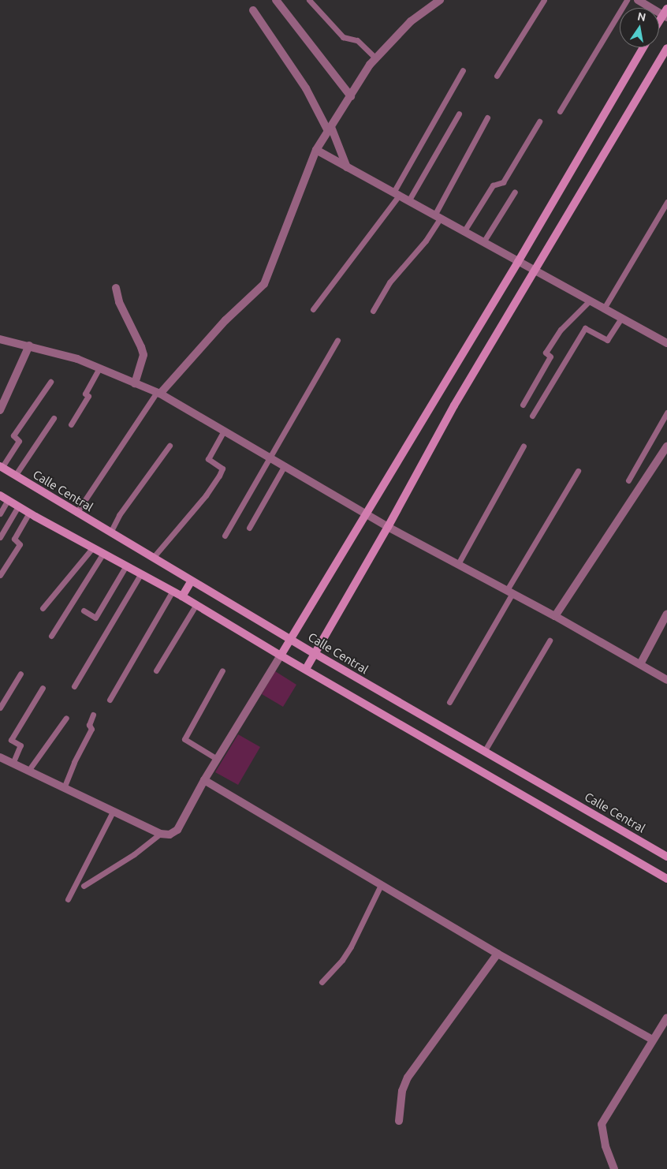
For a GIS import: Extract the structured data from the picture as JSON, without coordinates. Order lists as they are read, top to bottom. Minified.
{"streets":{"street":["Calle Central"]},"north":"top"}
